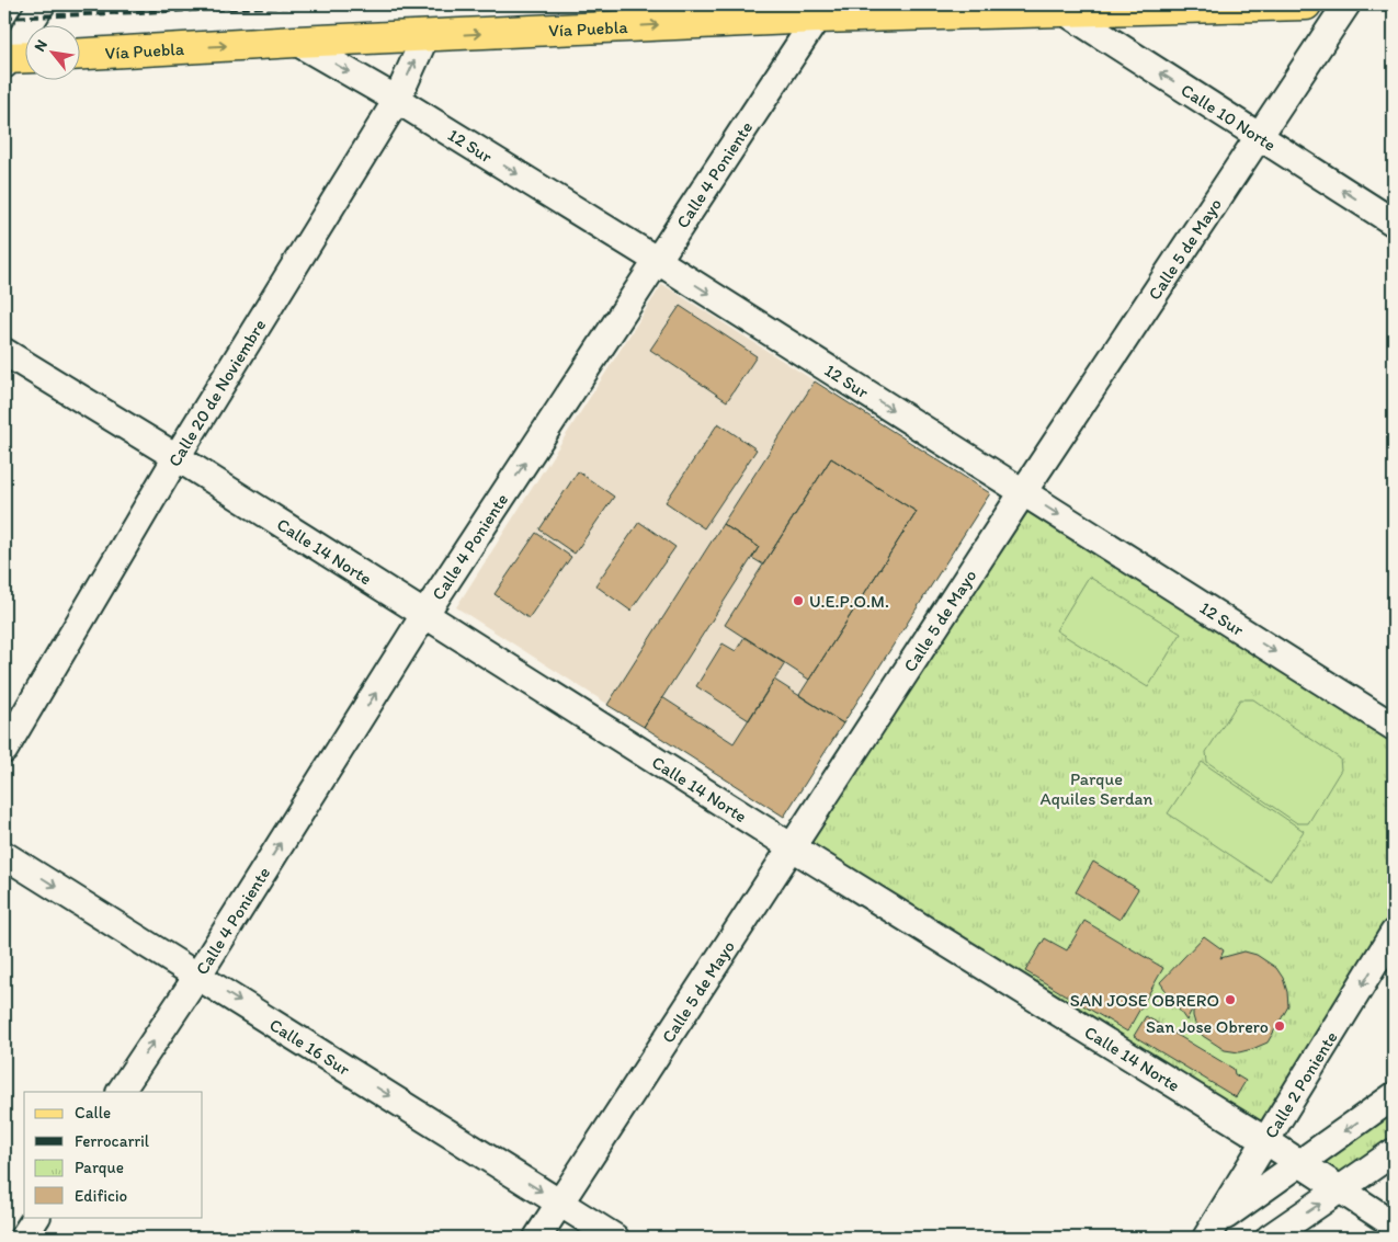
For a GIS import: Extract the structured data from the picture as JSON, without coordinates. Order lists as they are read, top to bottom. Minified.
{"streets":{"main road":["Vía Puebla"],"street":["Calle 10 Norte","12 Sur","Calle 4 Poniente","Calle 5 de Mayo","Calle 20 de Noviembre","Calle 14 Norte","Calle 16 Sur","Calle 2 Poniente"]},"crossings":[["Vía Puebla","Calle 10 Norte"],["Vía Puebla","12 Sur"],["Vía Puebla","Calle 4 Poniente"],["Vía Puebla","Calle 20 de Noviembre"],["Calle 10 Norte","Calle 5 de Mayo"],["12 Sur","Calle 4 Poniente"],["12 Sur","Calle 5 de Mayo"],["12 Sur","Calle 20 de Noviembre"],["Calle 4 Poniente","Calle 14 Norte"],["Calle 4 Poniente","Calle 16 Sur"],["Calle 5 de Mayo","Calle 14 Norte"],["Calle 5 de Mayo","Calle 16 Sur"],["Calle 20 de Noviembre","Calle 14 Norte"],["Calle 14 Norte","Calle 2 Poniente"]],"one_way":["Vía Puebla","Calle 10 Norte","12 Sur","Calle 4 Poniente","Calle 16 Sur"],"parks":["Parque Aquiles Serdan"],"places":["U.E.P.O.M.","SAN JOSE OBRERO","San Jose Obrero"],"legend":["Calle","Ferrocarril","Parque","Edificio"],"north":"top left"}
